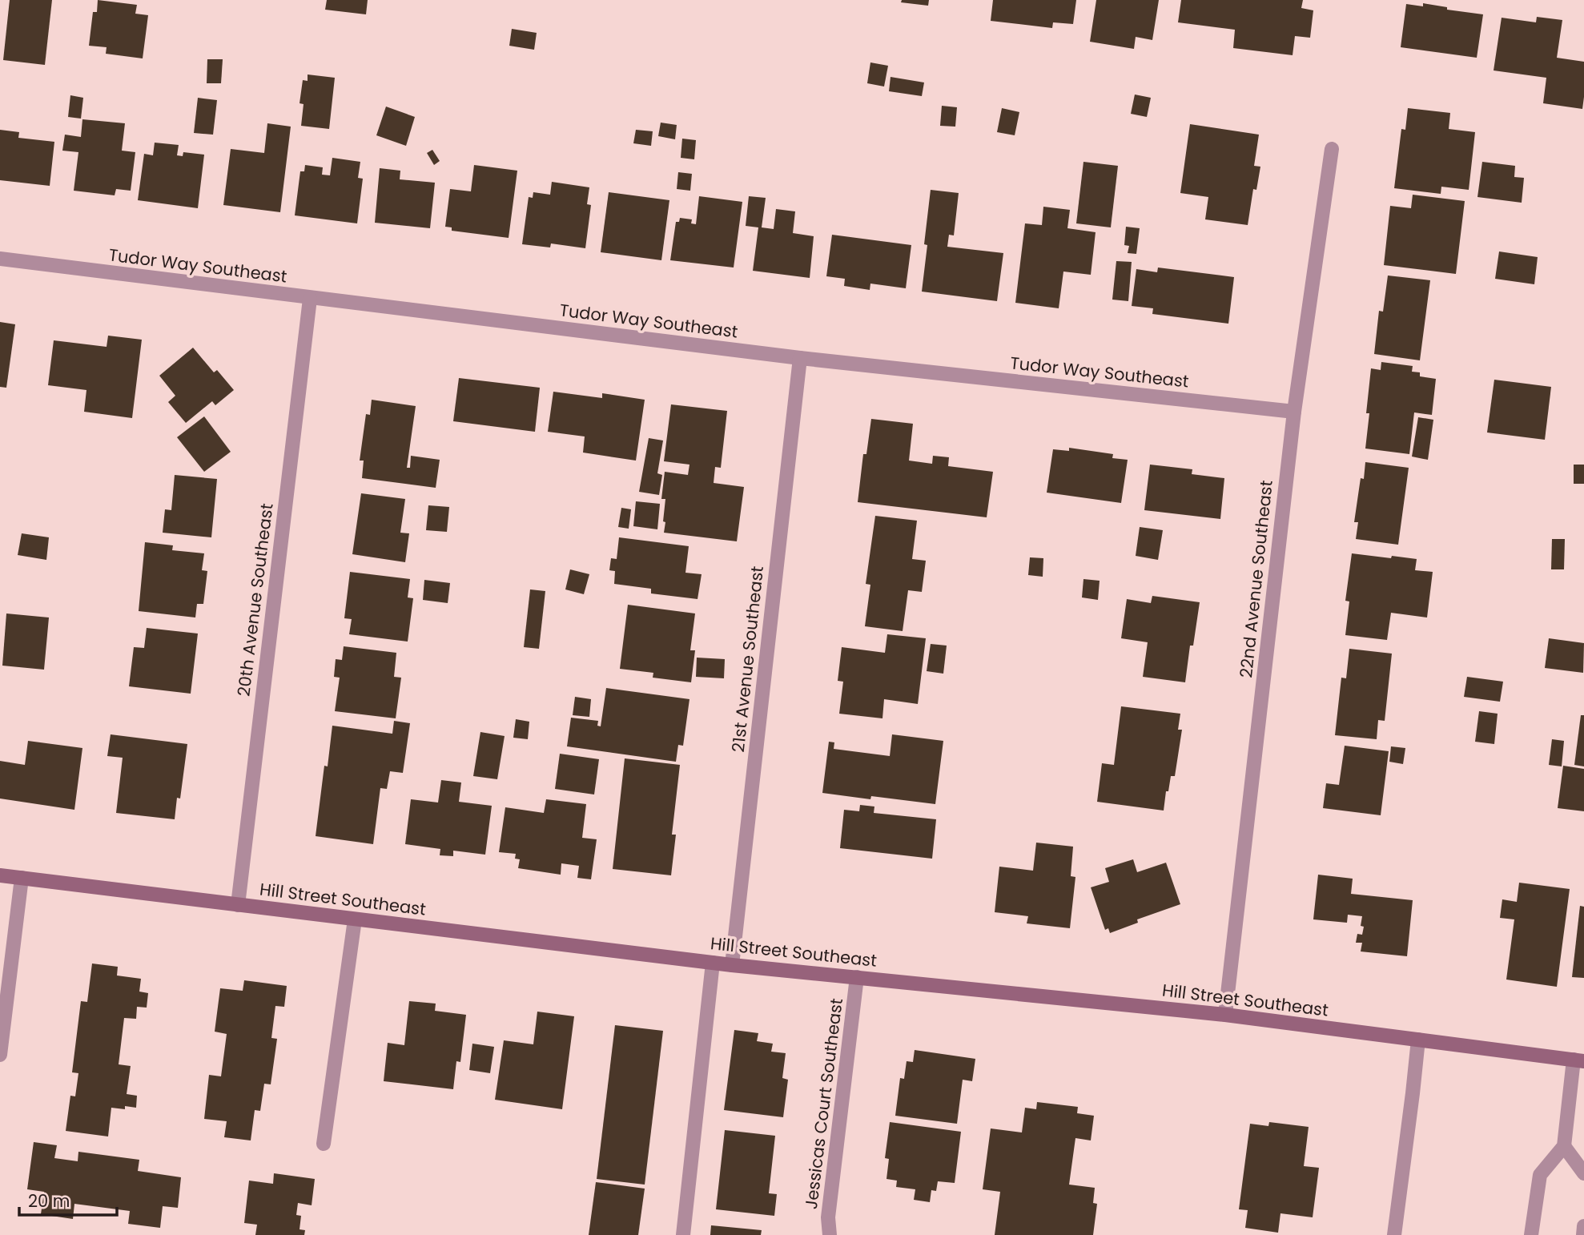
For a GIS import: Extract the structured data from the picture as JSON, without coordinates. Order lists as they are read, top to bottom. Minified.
{"streets":{"street":["Tudor Way Southeast","22nd Avenue Southeast","20th Avenue Southeast","21st Avenue Southeast","Hill Street Southeast","Jessicas Court Southeast"]},"crossings":[["Tudor Way Southeast","22nd Avenue Southeast"],["Tudor Way Southeast","20th Avenue Southeast"],["Tudor Way Southeast","21st Avenue Southeast"],["22nd Avenue Southeast","Hill Street Southeast"],["20th Avenue Southeast","Hill Street Southeast"],["21st Avenue Southeast","Hill Street Southeast"],["Hill Street Southeast","Jessicas Court Southeast"]],"scale_bar":"20 m"}
